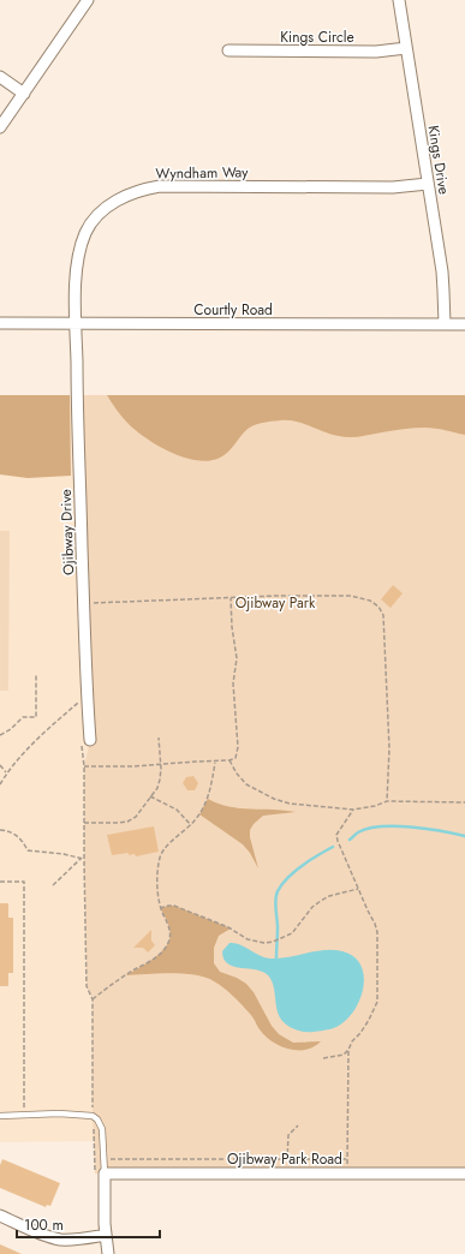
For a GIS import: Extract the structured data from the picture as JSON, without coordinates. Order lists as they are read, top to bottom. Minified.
{"streets":{"street":["Kings Circle","Kings Drive","Wyndham Way","Courtly Road","Ojibway Drive","Ojibway Park Road"]},"crossings":[["Kings Circle","Kings Drive"],["Kings Drive","Wyndham Way"],["Kings Drive","Courtly Road"],["Wyndham Way","Courtly Road"],["Wyndham Way","Ojibway Drive"],["Courtly Road","Ojibway Drive"]],"parks":["Ojibway Park"],"scale_bar":"100 m"}
